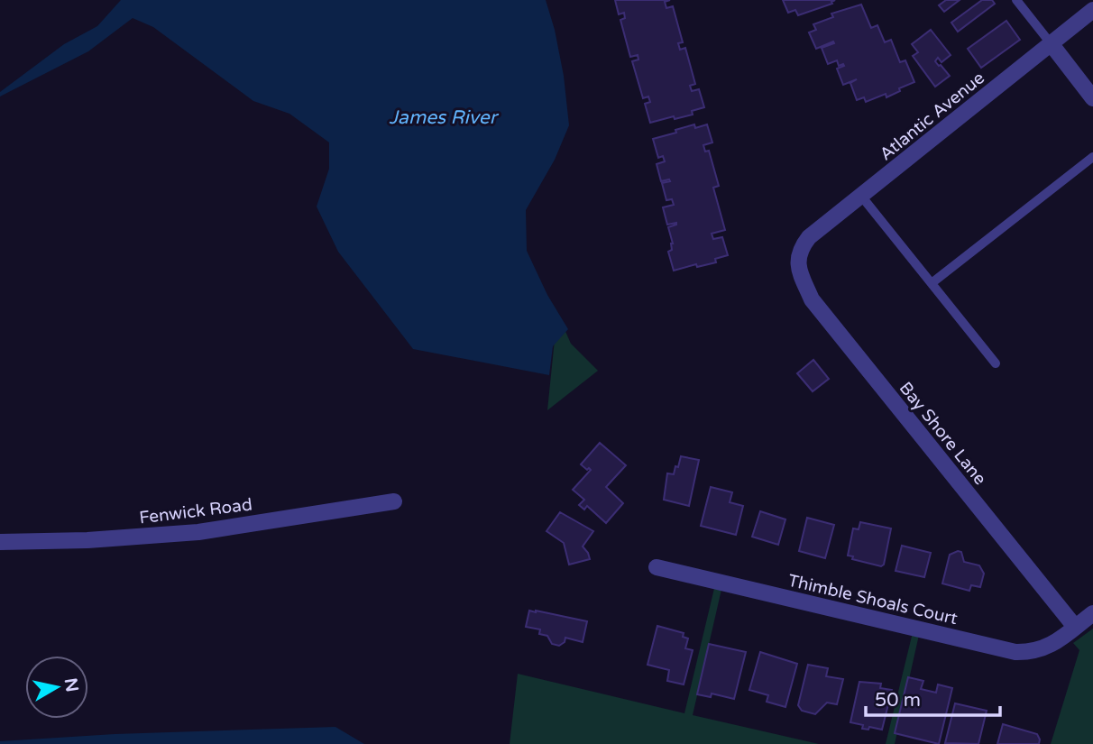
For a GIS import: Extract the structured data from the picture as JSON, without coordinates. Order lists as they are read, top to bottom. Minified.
{"streets":{"street":["Atlantic Avenue","Bay Shore Lane","Fenwick Road","Thimble Shoals Court"]},"crossings":[["Atlantic Avenue","Bay Shore Lane"],["Bay Shore Lane","Thimble Shoals Court"]],"water":["James River"],"scale_bar":"50 m","north":"right"}
